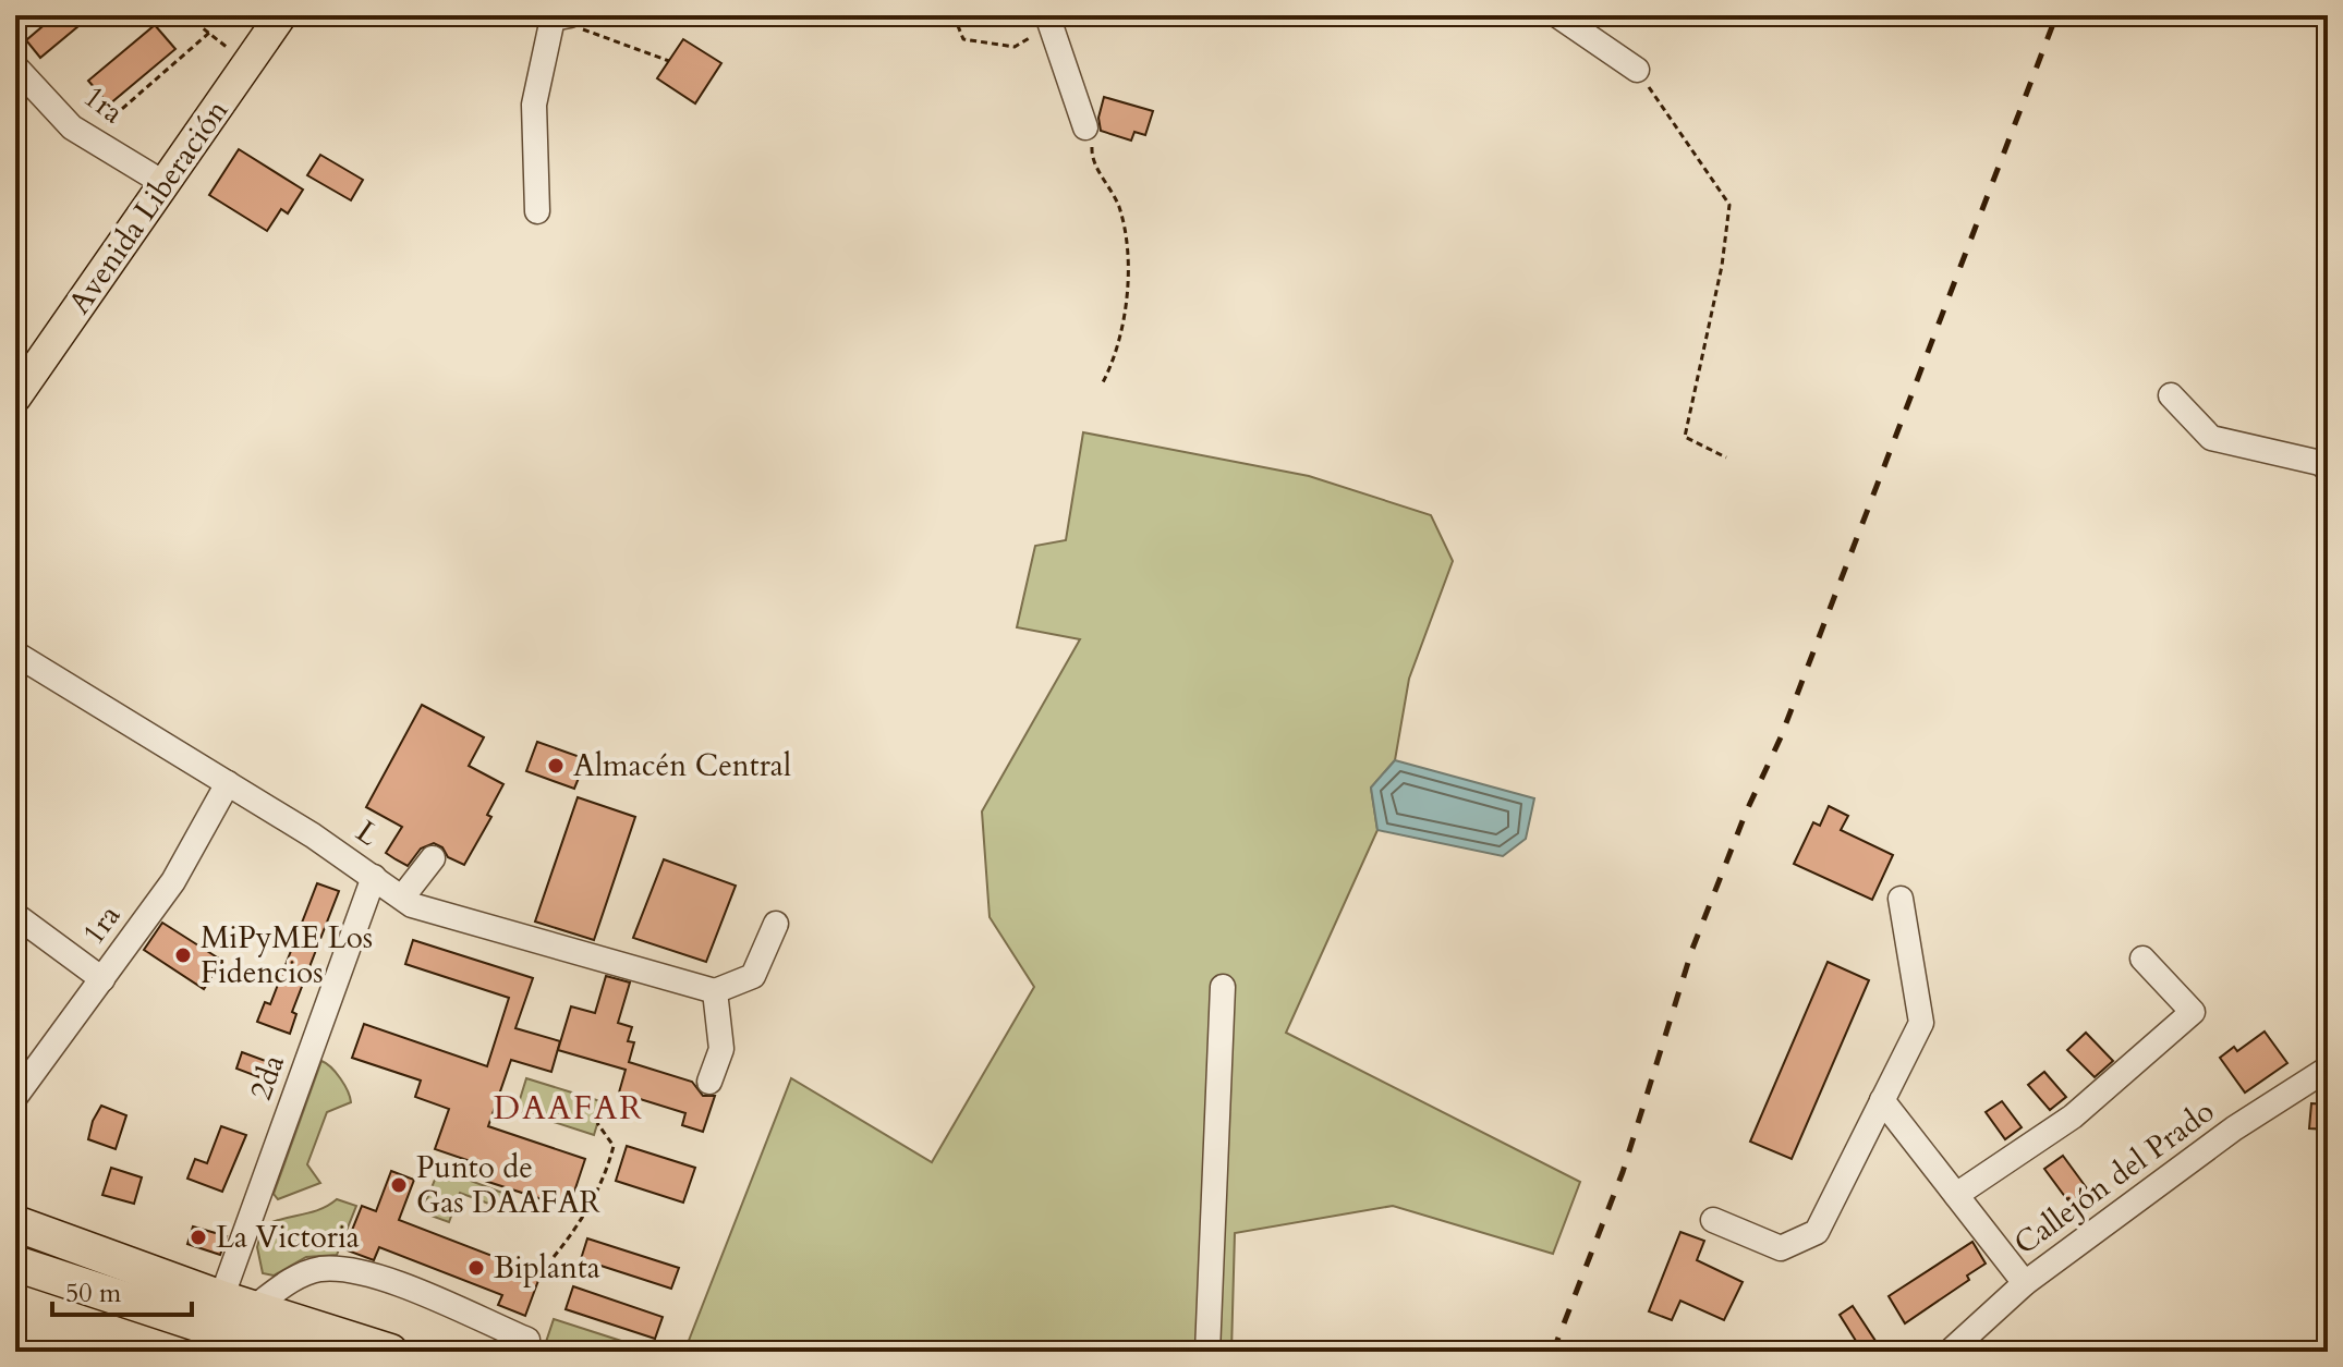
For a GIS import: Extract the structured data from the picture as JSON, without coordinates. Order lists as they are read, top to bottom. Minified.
{"streets":{"main road":["Avenida Liberación"],"street":["1ra","L","2da","Callejón del Prado"]},"crossings":[["1ra","Avenida Liberación"],["1ra","L"],["L","2da"]],"districts":["DAAFAR"],"places":["Almacén Central","MiPyME Los Fidencios","Punto de Gas DAAFAR","La Victoria","Biplanta"],"scale_bar":"50 m"}
